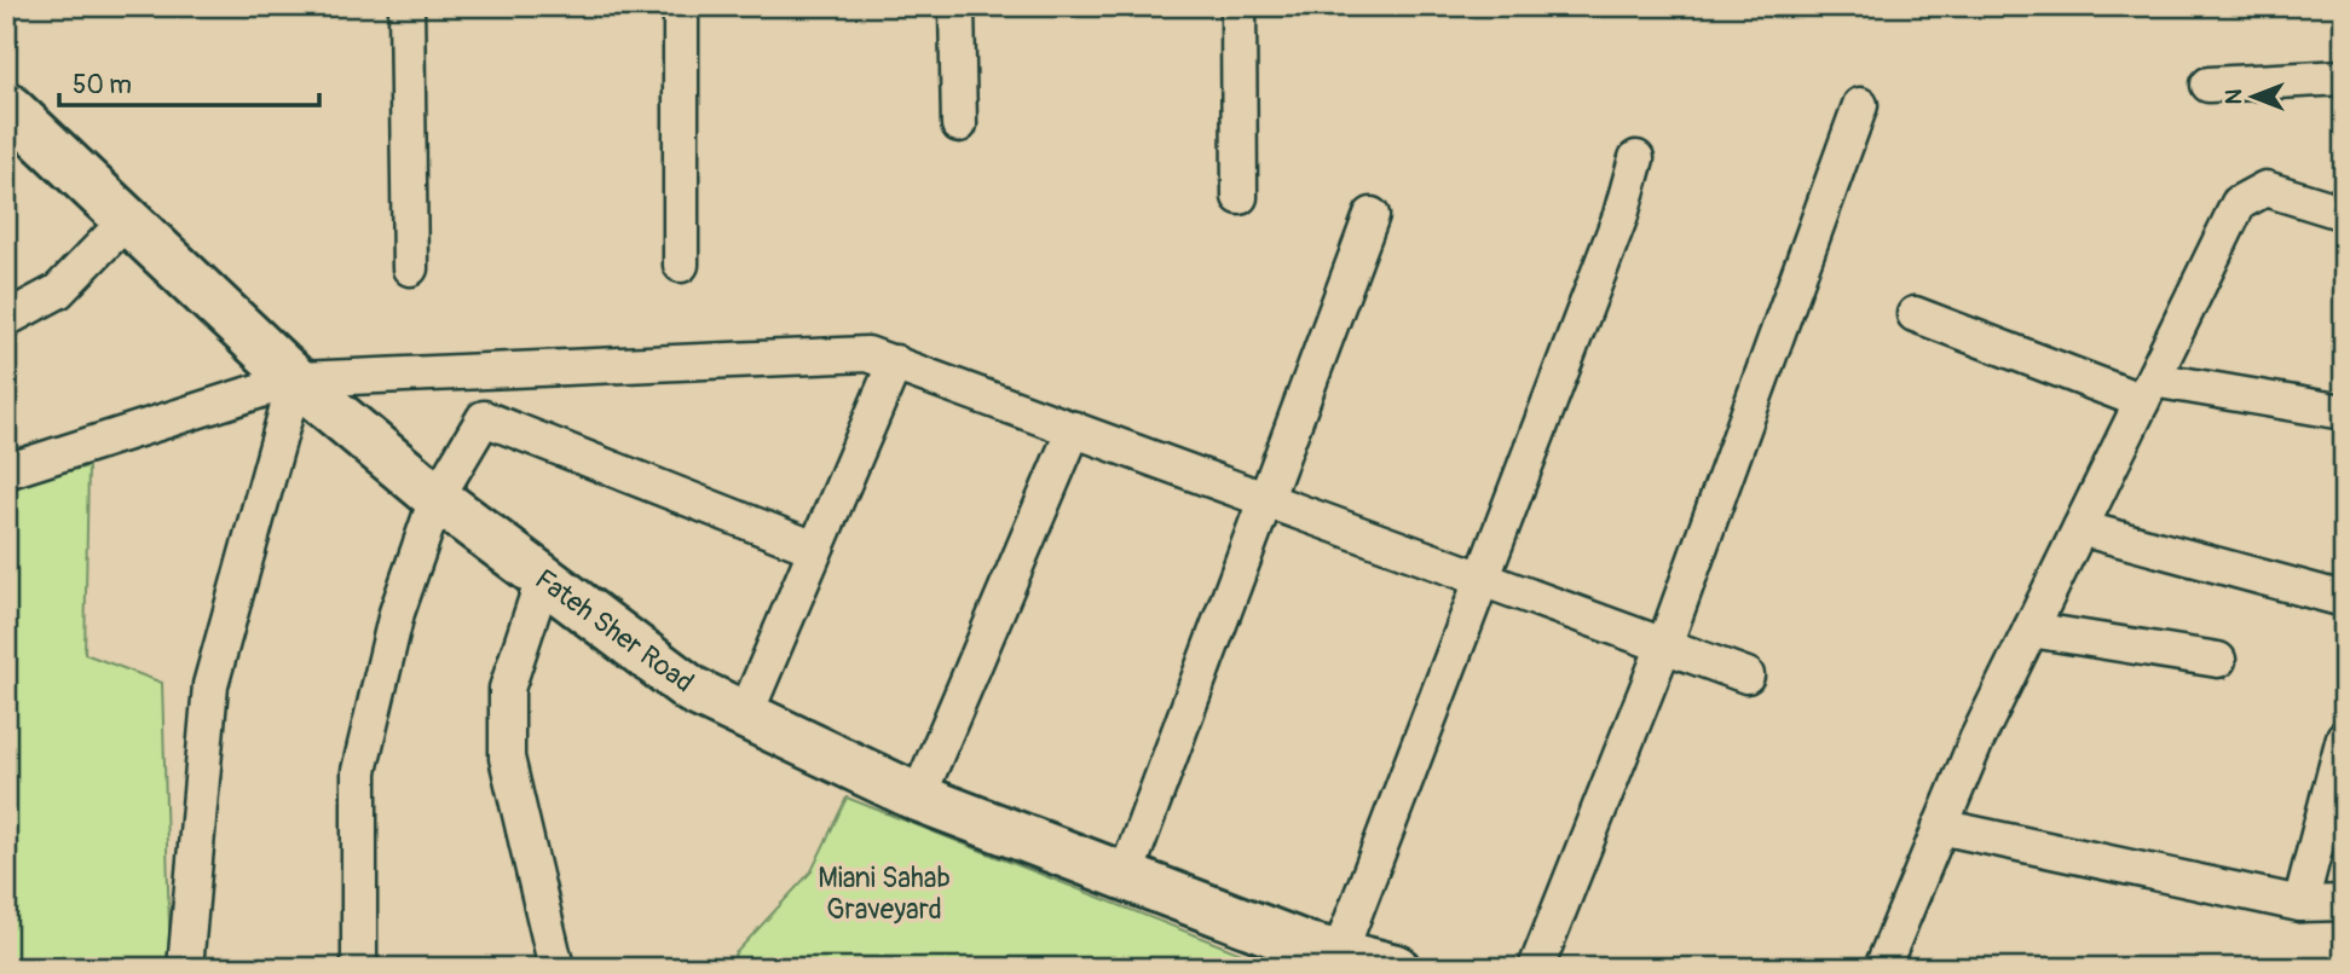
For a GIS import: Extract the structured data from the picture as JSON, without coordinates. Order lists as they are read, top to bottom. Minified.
{"streets":{"street":["Fateh Sher Road"]},"parks":["Miani Sahab Graveyard"],"scale_bar":"50 m","north":"left"}
